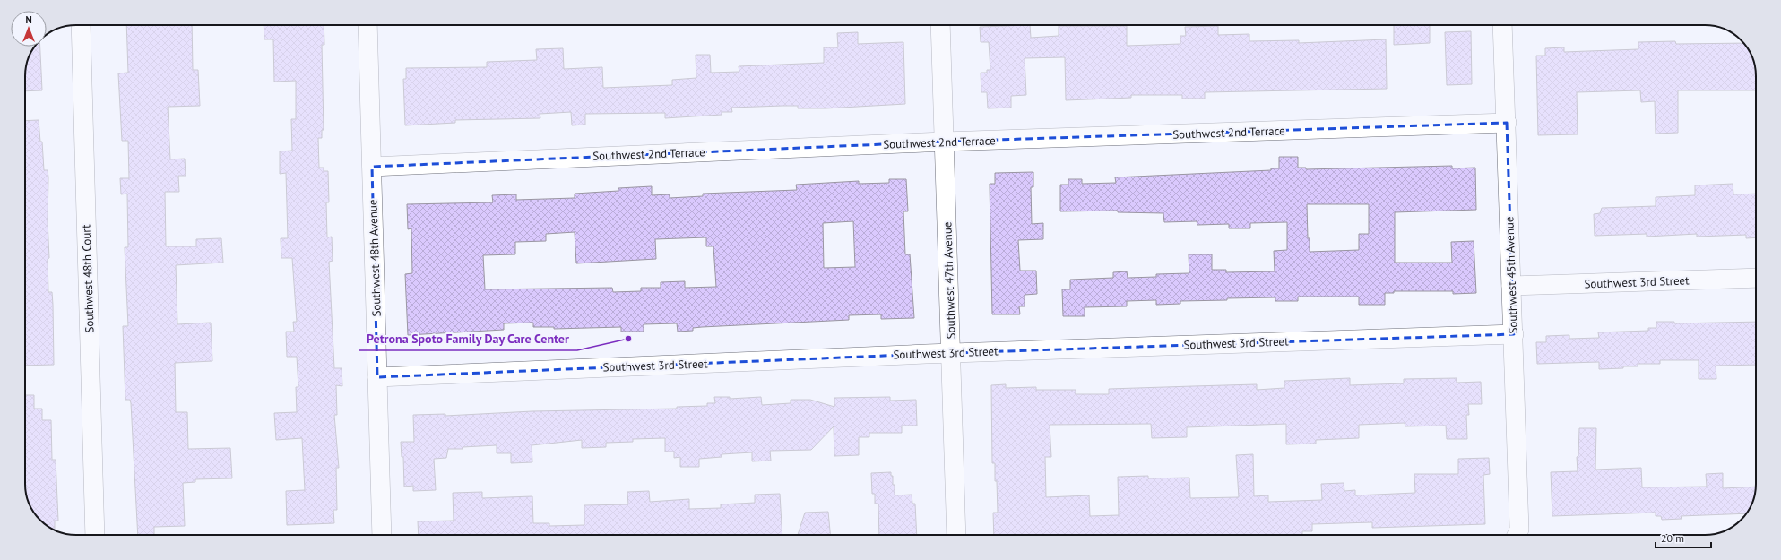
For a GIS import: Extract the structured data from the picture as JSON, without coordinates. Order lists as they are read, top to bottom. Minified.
{"streets":{"street":["Southwest 2nd Terrace","Southwest 48th Avenue","Southwest 45th Avenue","Southwest 48th Court","Southwest 47th Avenue","Southwest 3rd Street"]},"crossings":[["Southwest 2nd Terrace","Southwest 48th Avenue"],["Southwest 2nd Terrace","Southwest 45th Avenue"],["Southwest 2nd Terrace","Southwest 47th Avenue"],["Southwest 48th Avenue","Southwest 3rd Street"],["Southwest 45th Avenue","Southwest 3rd Street"],["Southwest 47th Avenue","Southwest 3rd Street"]],"places":["Petrona Spoto Family Day Care Center"],"scale_bar":"20 m","north":"top"}
